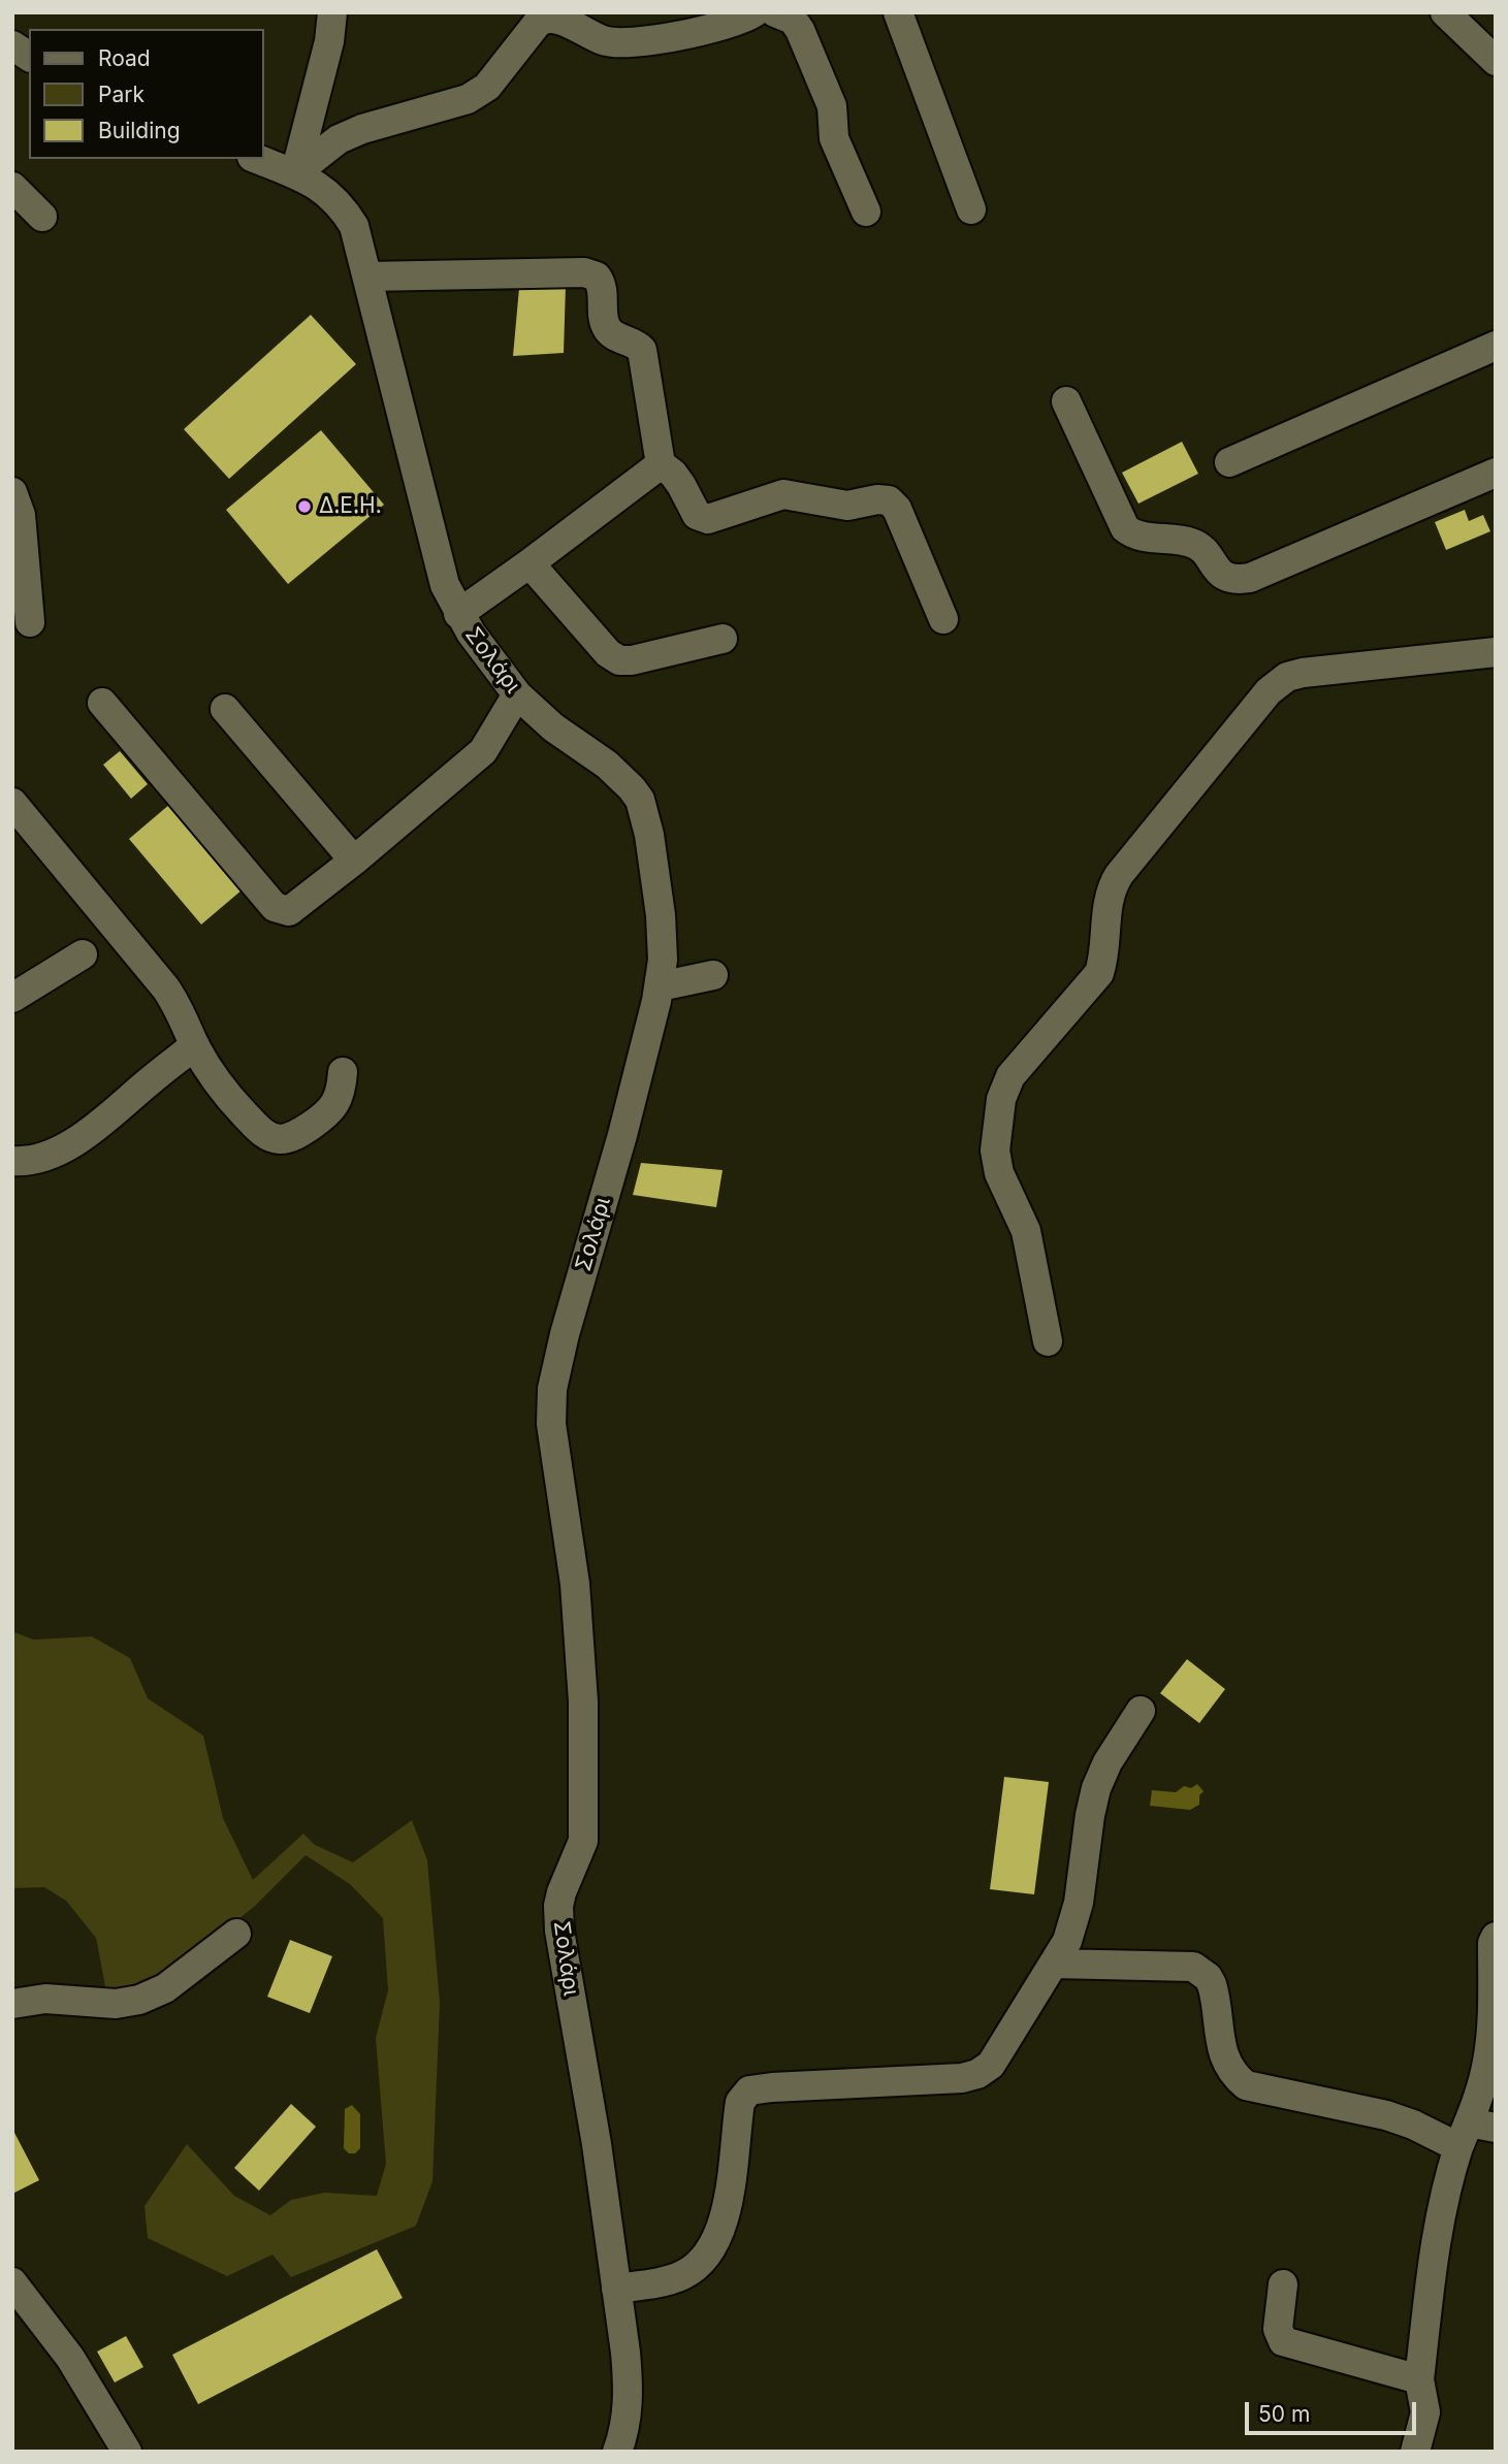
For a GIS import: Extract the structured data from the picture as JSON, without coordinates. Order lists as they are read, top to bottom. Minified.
{"streets":{"street":["Σολάρι"]},"places":["Δ.Ε.Η."],"legend":["Road","Park","Building"],"scale_bar":"50 m"}
